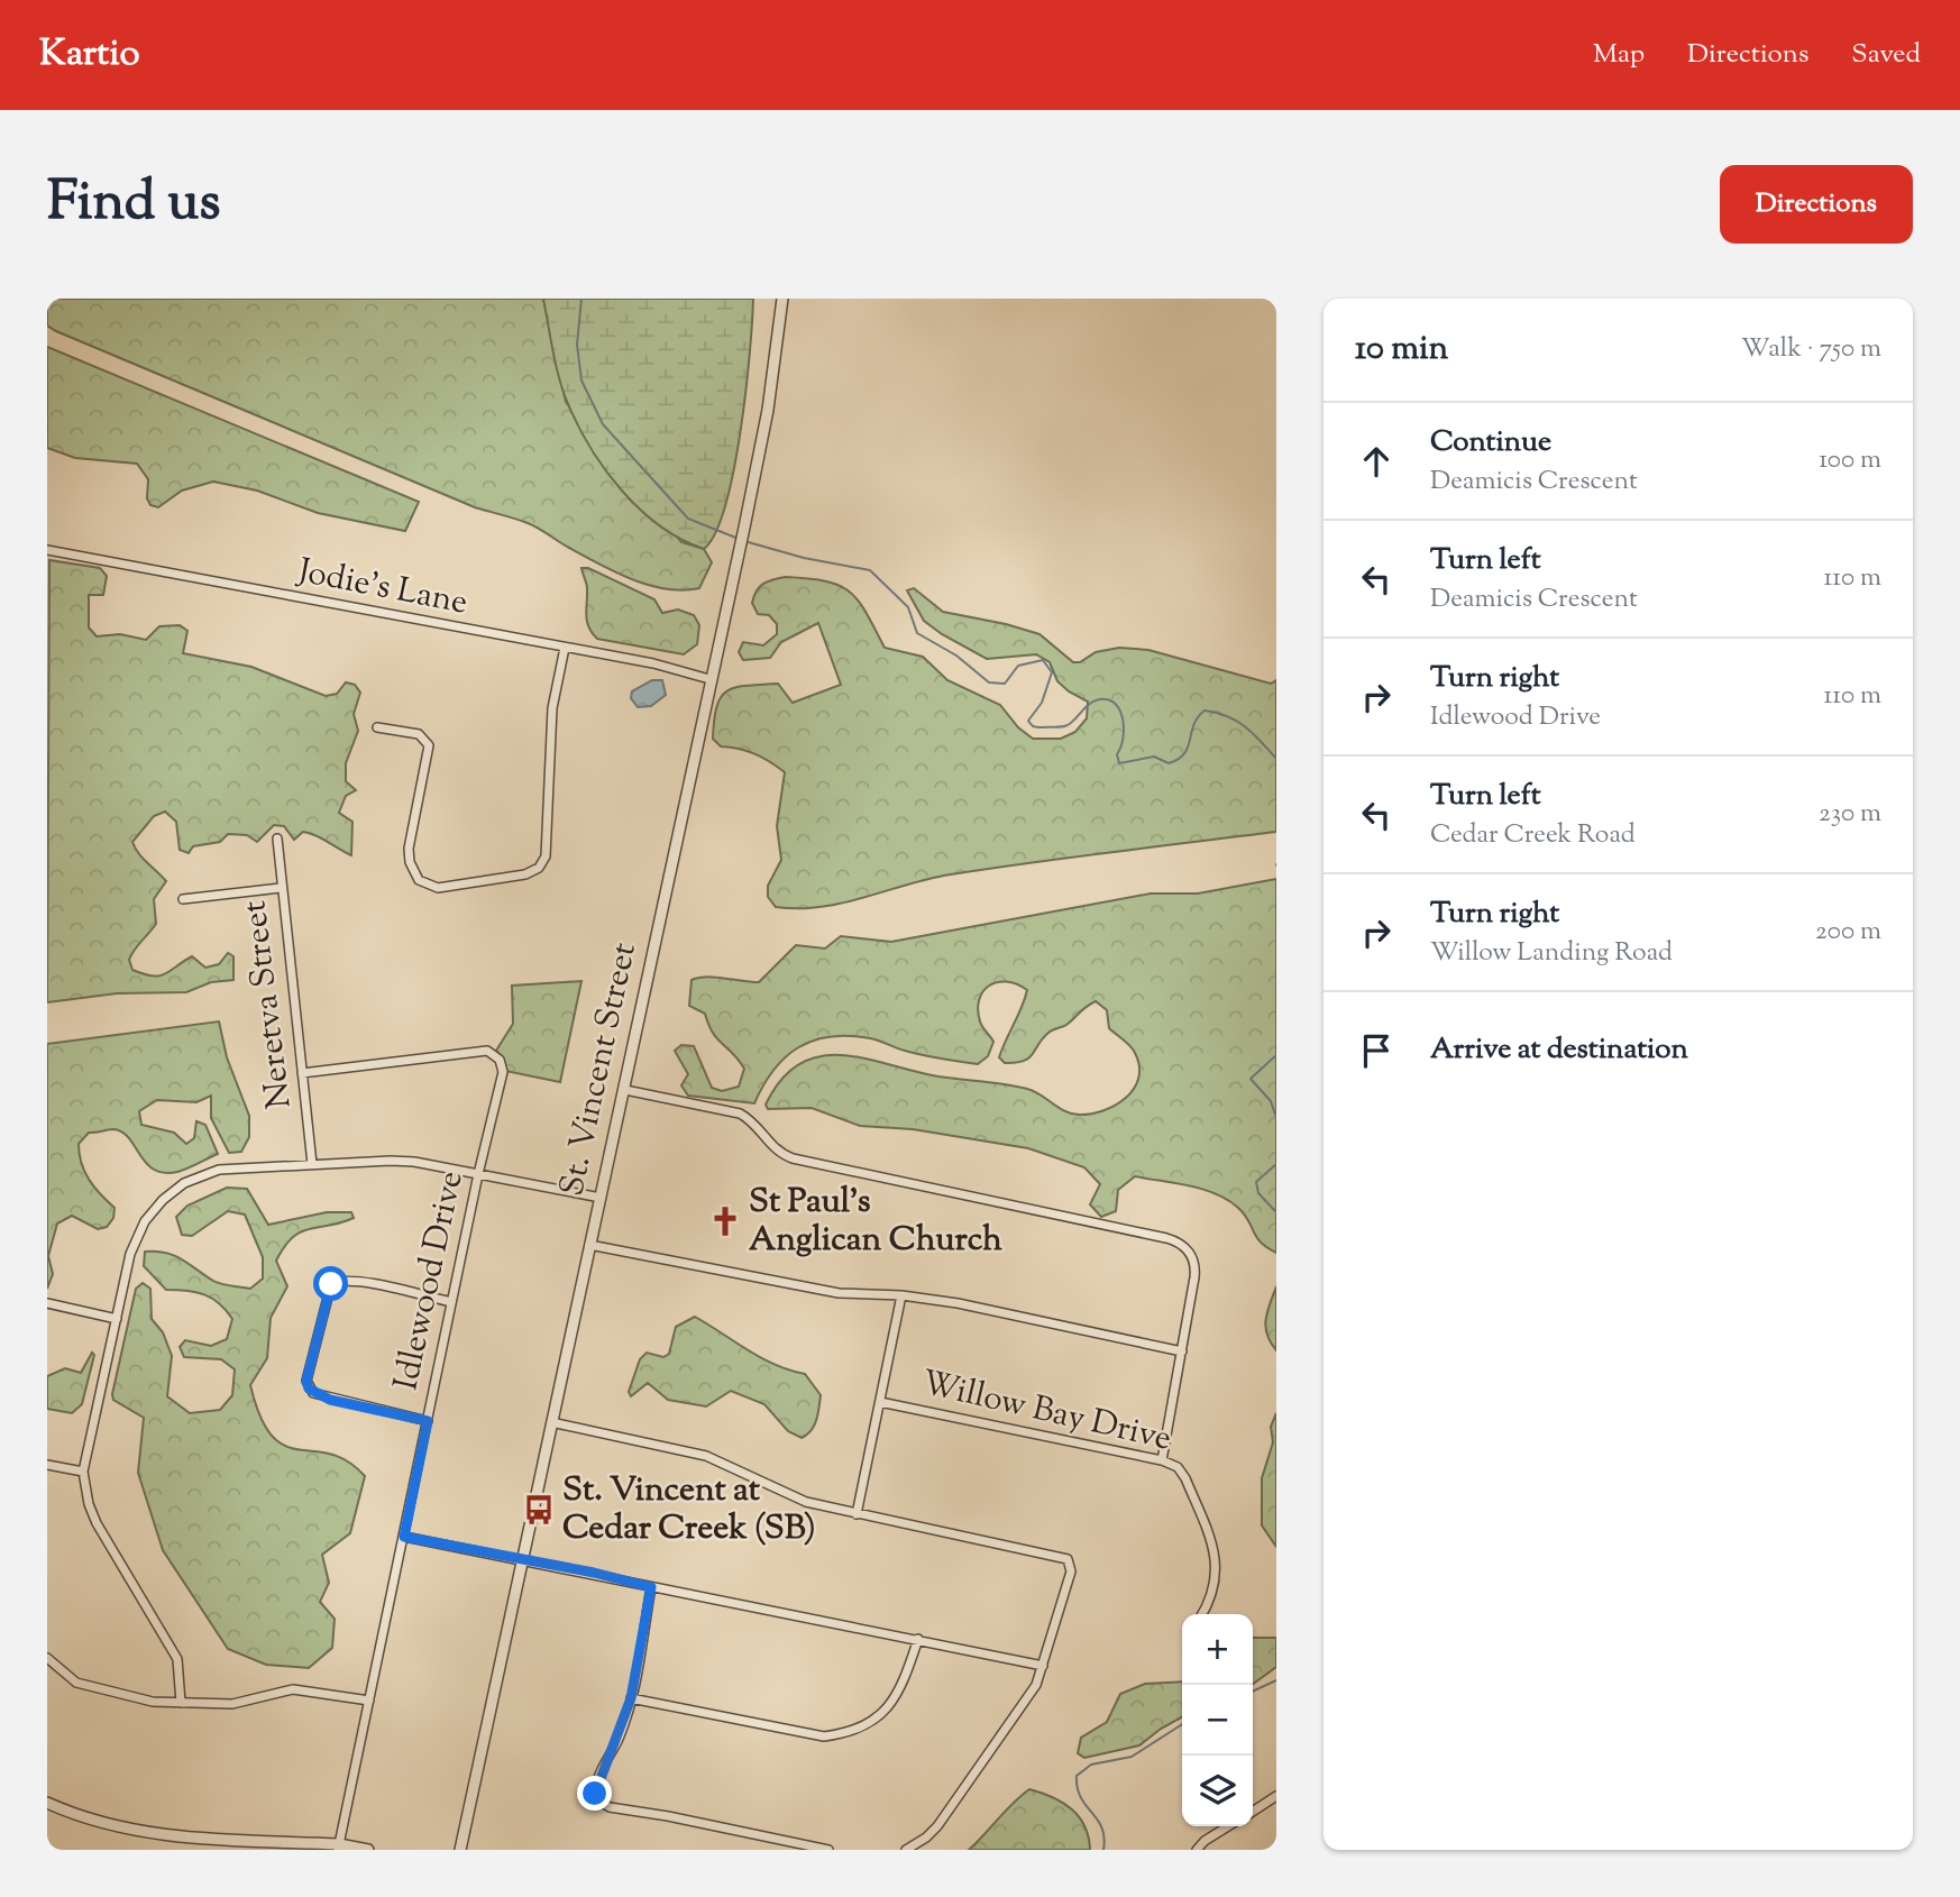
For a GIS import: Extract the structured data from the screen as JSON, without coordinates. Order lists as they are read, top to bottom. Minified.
{"streets":{"street":["Jodie's Lane","Neretva Street","St. Vincent Street","Idlewood Drive","Willow Bay Drive"]},"crossings":[["Jodie's Lane","St. Vincent Street"],["Neretva Street","Idlewood Drive"]],"places":{"church":["St Paul’s Anglican Church"],"bus stop":["St. Vincent at Cedar Creek (SB)"]},"page":{"header":"Kartio","nav":["Map","Directions","Saved"],"title":"Find us","buttons":"Directions","heading":["10 min","Walk · 750 m"],"list":[["Continue","Deamicis Crescent","100 m"],["Turn left","Deamicis Crescent","110 m"],["Turn right","Idlewood Drive","110 m"],["Turn left","Cedar Creek Road","230 m"],["Turn right","Willow Landing Road","200 m"],"Arrive at destination"],"map_buttons":["+","−"]}}
